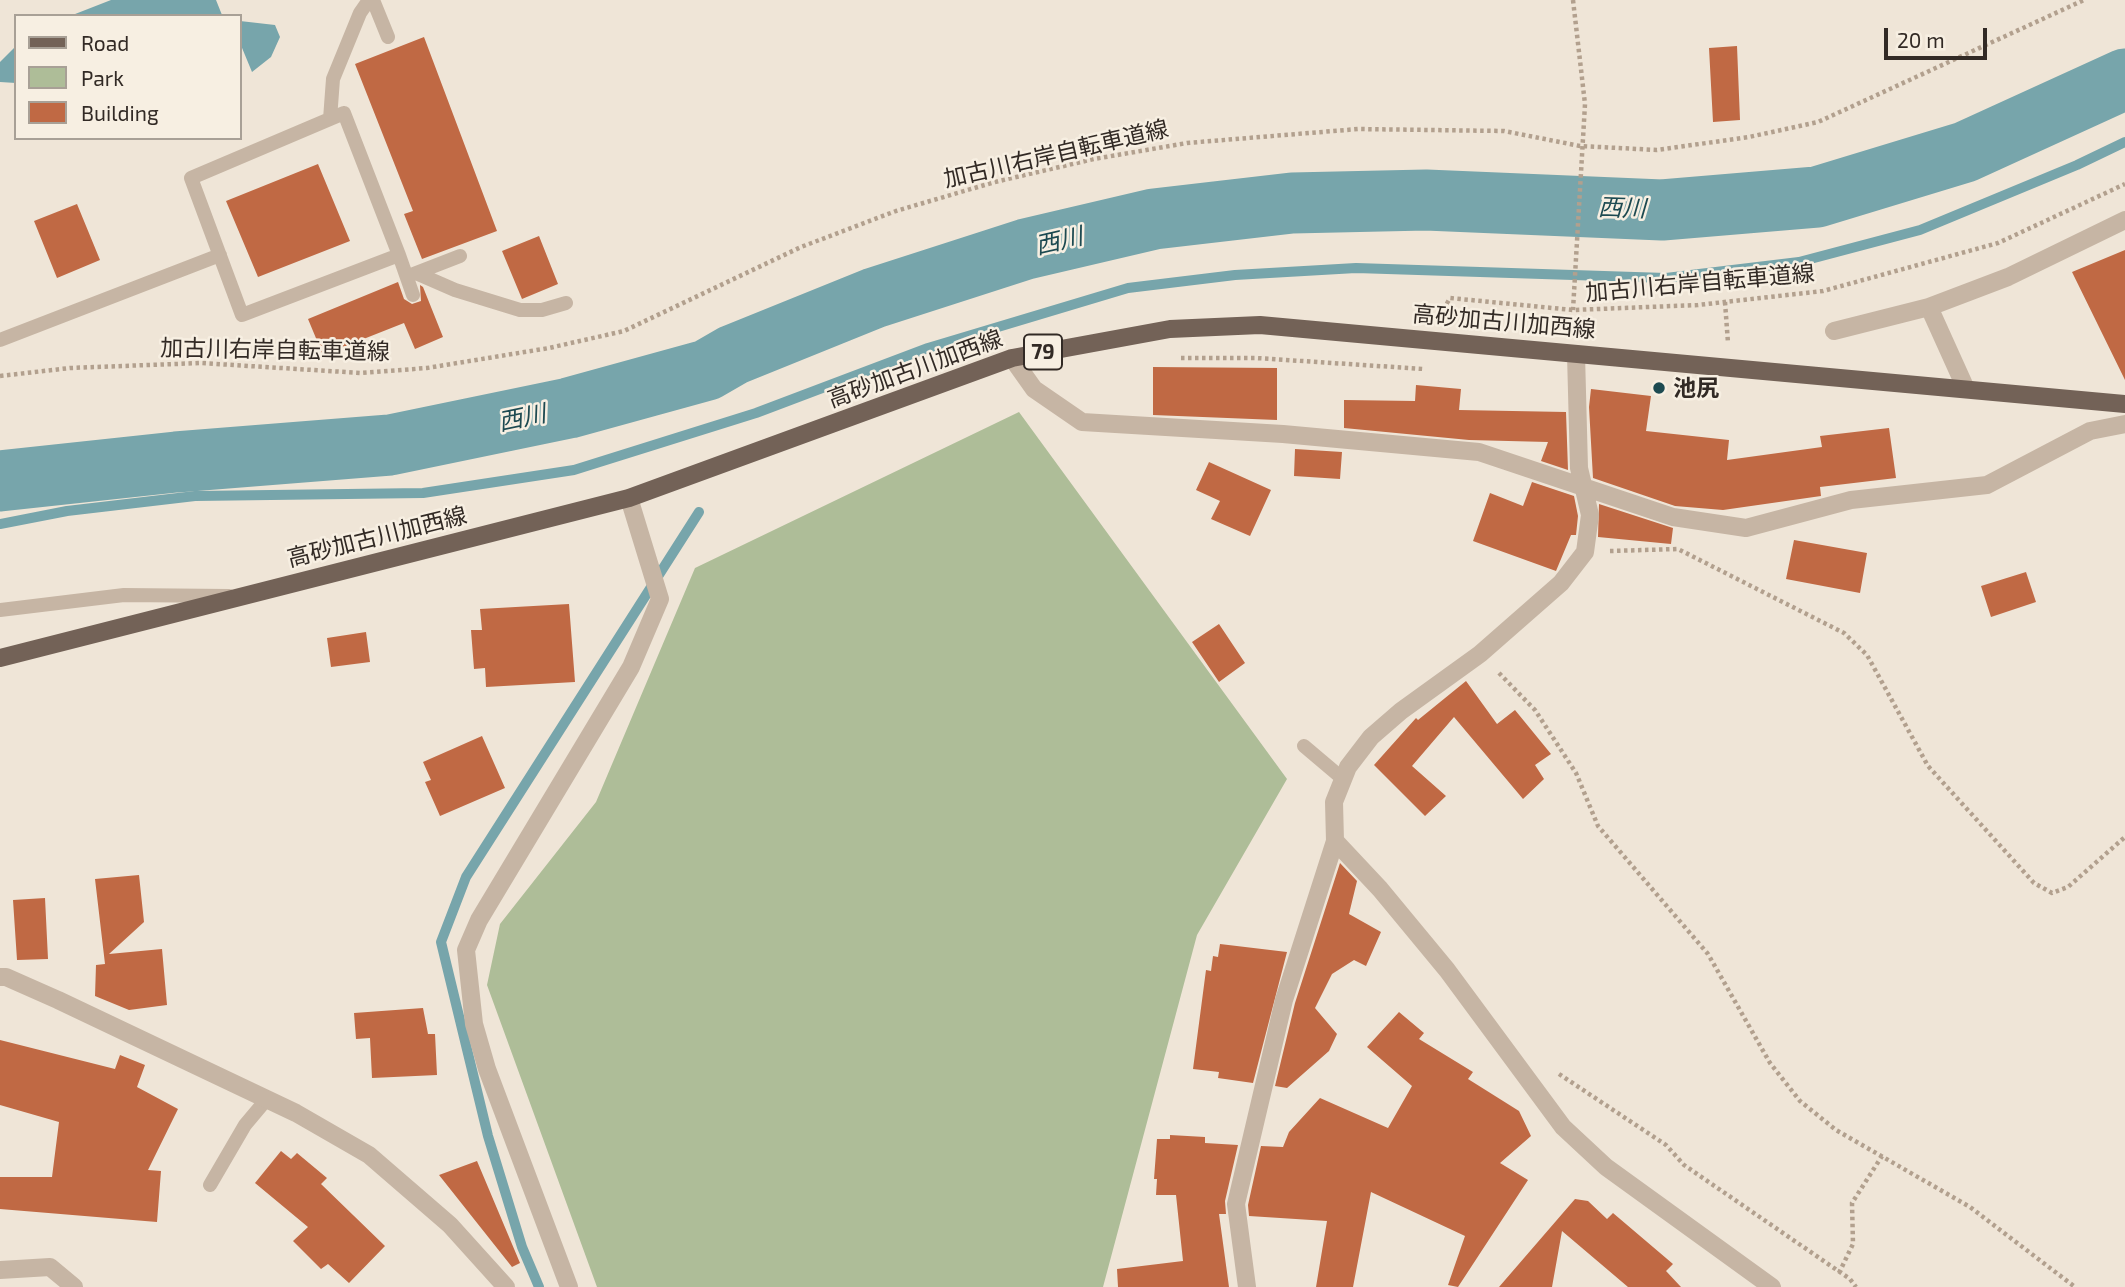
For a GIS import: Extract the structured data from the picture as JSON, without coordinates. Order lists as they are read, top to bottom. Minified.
{"streets":{"main road":["高砂加古川加西線","79"],"path":["加古川右岸自転車道線"]},"water":["西川"],"places":["池尻"],"legend":["Road","Park","Building"],"scale_bar":"20 m"}
